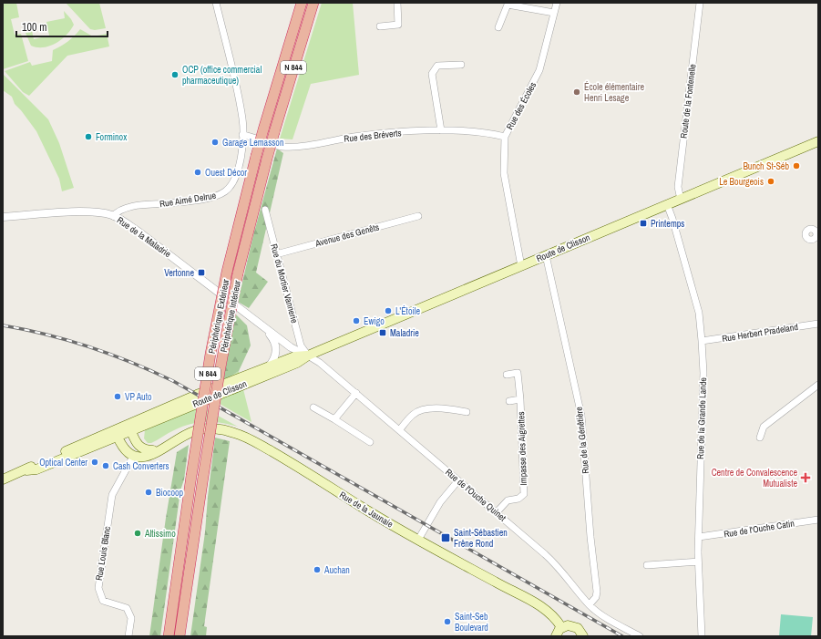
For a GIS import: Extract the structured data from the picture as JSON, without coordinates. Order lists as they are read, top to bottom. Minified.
{"streets":{"highway":["N 844","Périphérique Extérieur","Périphérique Intérieur"],"main road":["Route de Clisson","Rue de la Jaunaie"],"street":["Route de la Fontenelle","Rue des Écoles","Rue des Bréverts","Rue Aimé Delrue","Avenue des Genêts","Rue de la Maladrie","Rue du Mortier Vannerie","Rue Herbert Pradeland","Rue de la Grande Lande","Rue de la Génêtière","Impasse des Aigrettes","Rue de l'Ouche Quinet","Rue de l'Ouche Catin","Rue Louis Blanc"]},"crossings":[["Route de la Fontenelle","Route de Clisson"],["Rue des Écoles","Rue des Bréverts"],["Rue des Écoles","Route de Clisson"],["Rue des Bréverts","Rue Aimé Delrue"],["Rue Aimé Delrue","Rue de la Maladrie"],["Avenue des Genêts","Rue du Mortier Vannerie"],["Rue de la Maladrie","Route de Clisson"],["Rue de la Maladrie","Rue du Mortier Vannerie"],["Rue de la Maladrie","Rue de l'Ouche Quinet"],["Route de Clisson","Rue du Mortier Vannerie"],["Route de Clisson","Rue de la Grande Lande"],["Route de Clisson","Rue de la Génêtière"],["Route de Clisson","Rue de l'Ouche Quinet"],["Rue du Mortier Vannerie","Rue de l'Ouche Quinet"],["Rue Herbert Pradeland","Rue de la Grande Lande"],["Rue de la Grande Lande","Rue de l'Ouche Catin"],["Rue de la Génêtière","Rue de l'Ouche Quinet"],["Impasse des Aigrettes","Rue de l'Ouche Quinet"],["Rue de la Jaunaie","Rue Louis Blanc"]],"places":{"other":["OCP (office commercial pharmaceutique)","École élémentaire Henri Lesage","Forminox","Garage Lemasson","Bunch St-Séb","Ouest Décor","Le Bourgeois","L'Étoile","Ewigo","VP Auto","Optical Center","Cash Converters","Biocoop","Altissimo","Auchan","Saint-Seb Boulevard"],"transit":["Printemps","Vertonne","Maladrie","Saint-Sébastien Frêne Rond"],"health":["Centre de Convalescence Mutualiste"]},"scale_bar":"100 m"}
